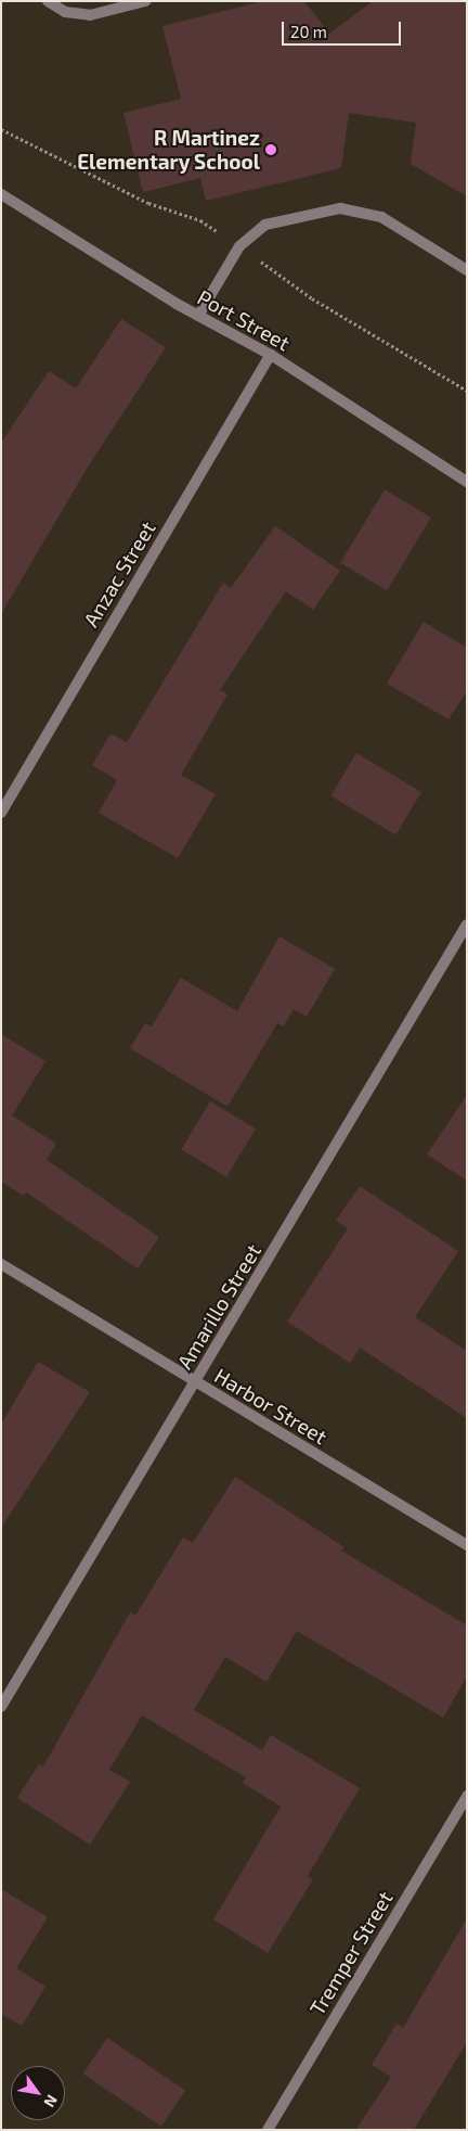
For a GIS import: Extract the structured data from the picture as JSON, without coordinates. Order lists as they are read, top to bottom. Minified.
{"streets":{"street":["Port Street","Anzac Street","Amarillo Street","Harbor Street","Tremper Street"]},"crossings":[["Port Street","Anzac Street"],["Amarillo Street","Harbor Street"]],"places":["R Martinez Elementary School"],"scale_bar":"20 m","north":"bottom right"}
